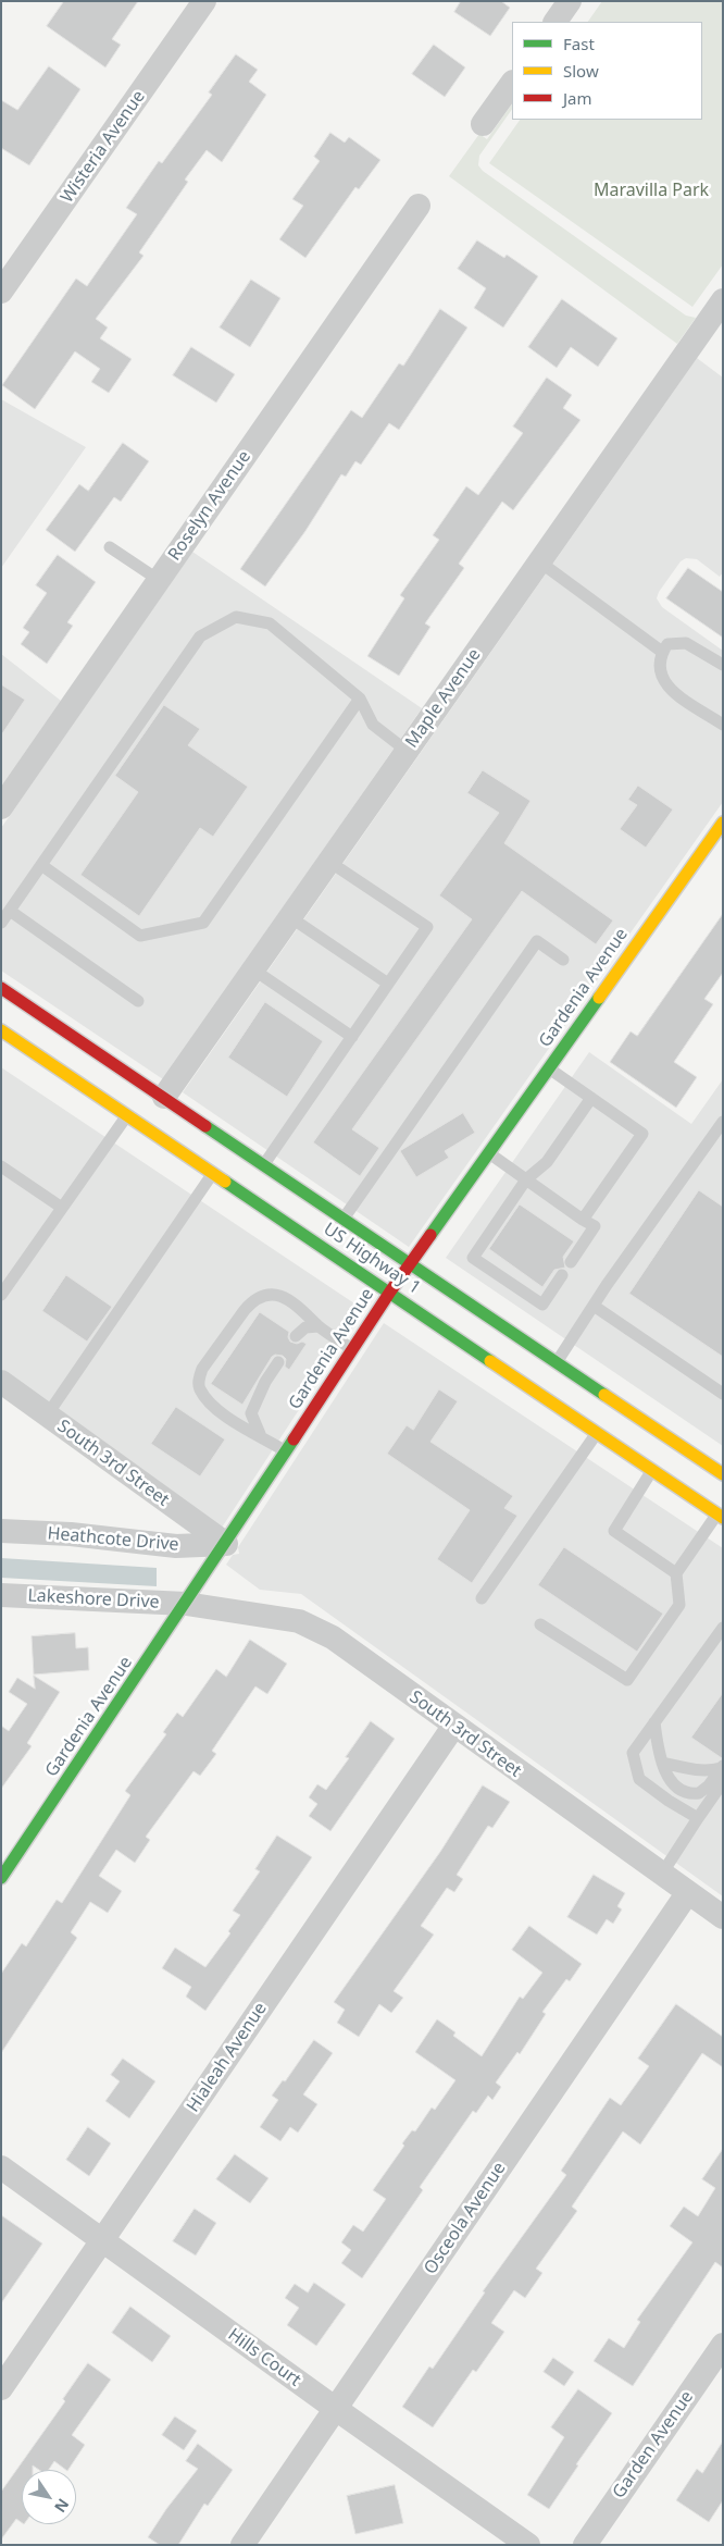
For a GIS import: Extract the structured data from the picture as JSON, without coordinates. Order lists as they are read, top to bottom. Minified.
{"streets":{"main road":["Gardenia Avenue","US Highway 1"],"street":["Wisteria Avenue","Roselyn Avenue","Maple Avenue","South 3rd Street","Heathcote Drive","Lakeshore Drive","Hialeah Avenue","Osceola Avenue","Hills Court","Garden Avenue"]},"crossings":[["Maple Avenue","US Highway 1"],["Gardenia Avenue","US Highway 1"],["Gardenia Avenue","South 3rd Street"],["Gardenia Avenue","Heathcote Drive"],["Gardenia Avenue","Lakeshore Drive"],["South 3rd Street","Heathcote Drive"],["South 3rd Street","Lakeshore Drive"],["South 3rd Street","Hialeah Avenue"],["South 3rd Street","Osceola Avenue"],["Hialeah Avenue","Hills Court"],["Osceola Avenue","Hills Court"]],"parks":["Maravilla Park"],"legend":["Fast","Slow","Jam"],"north":"bottom right"}
